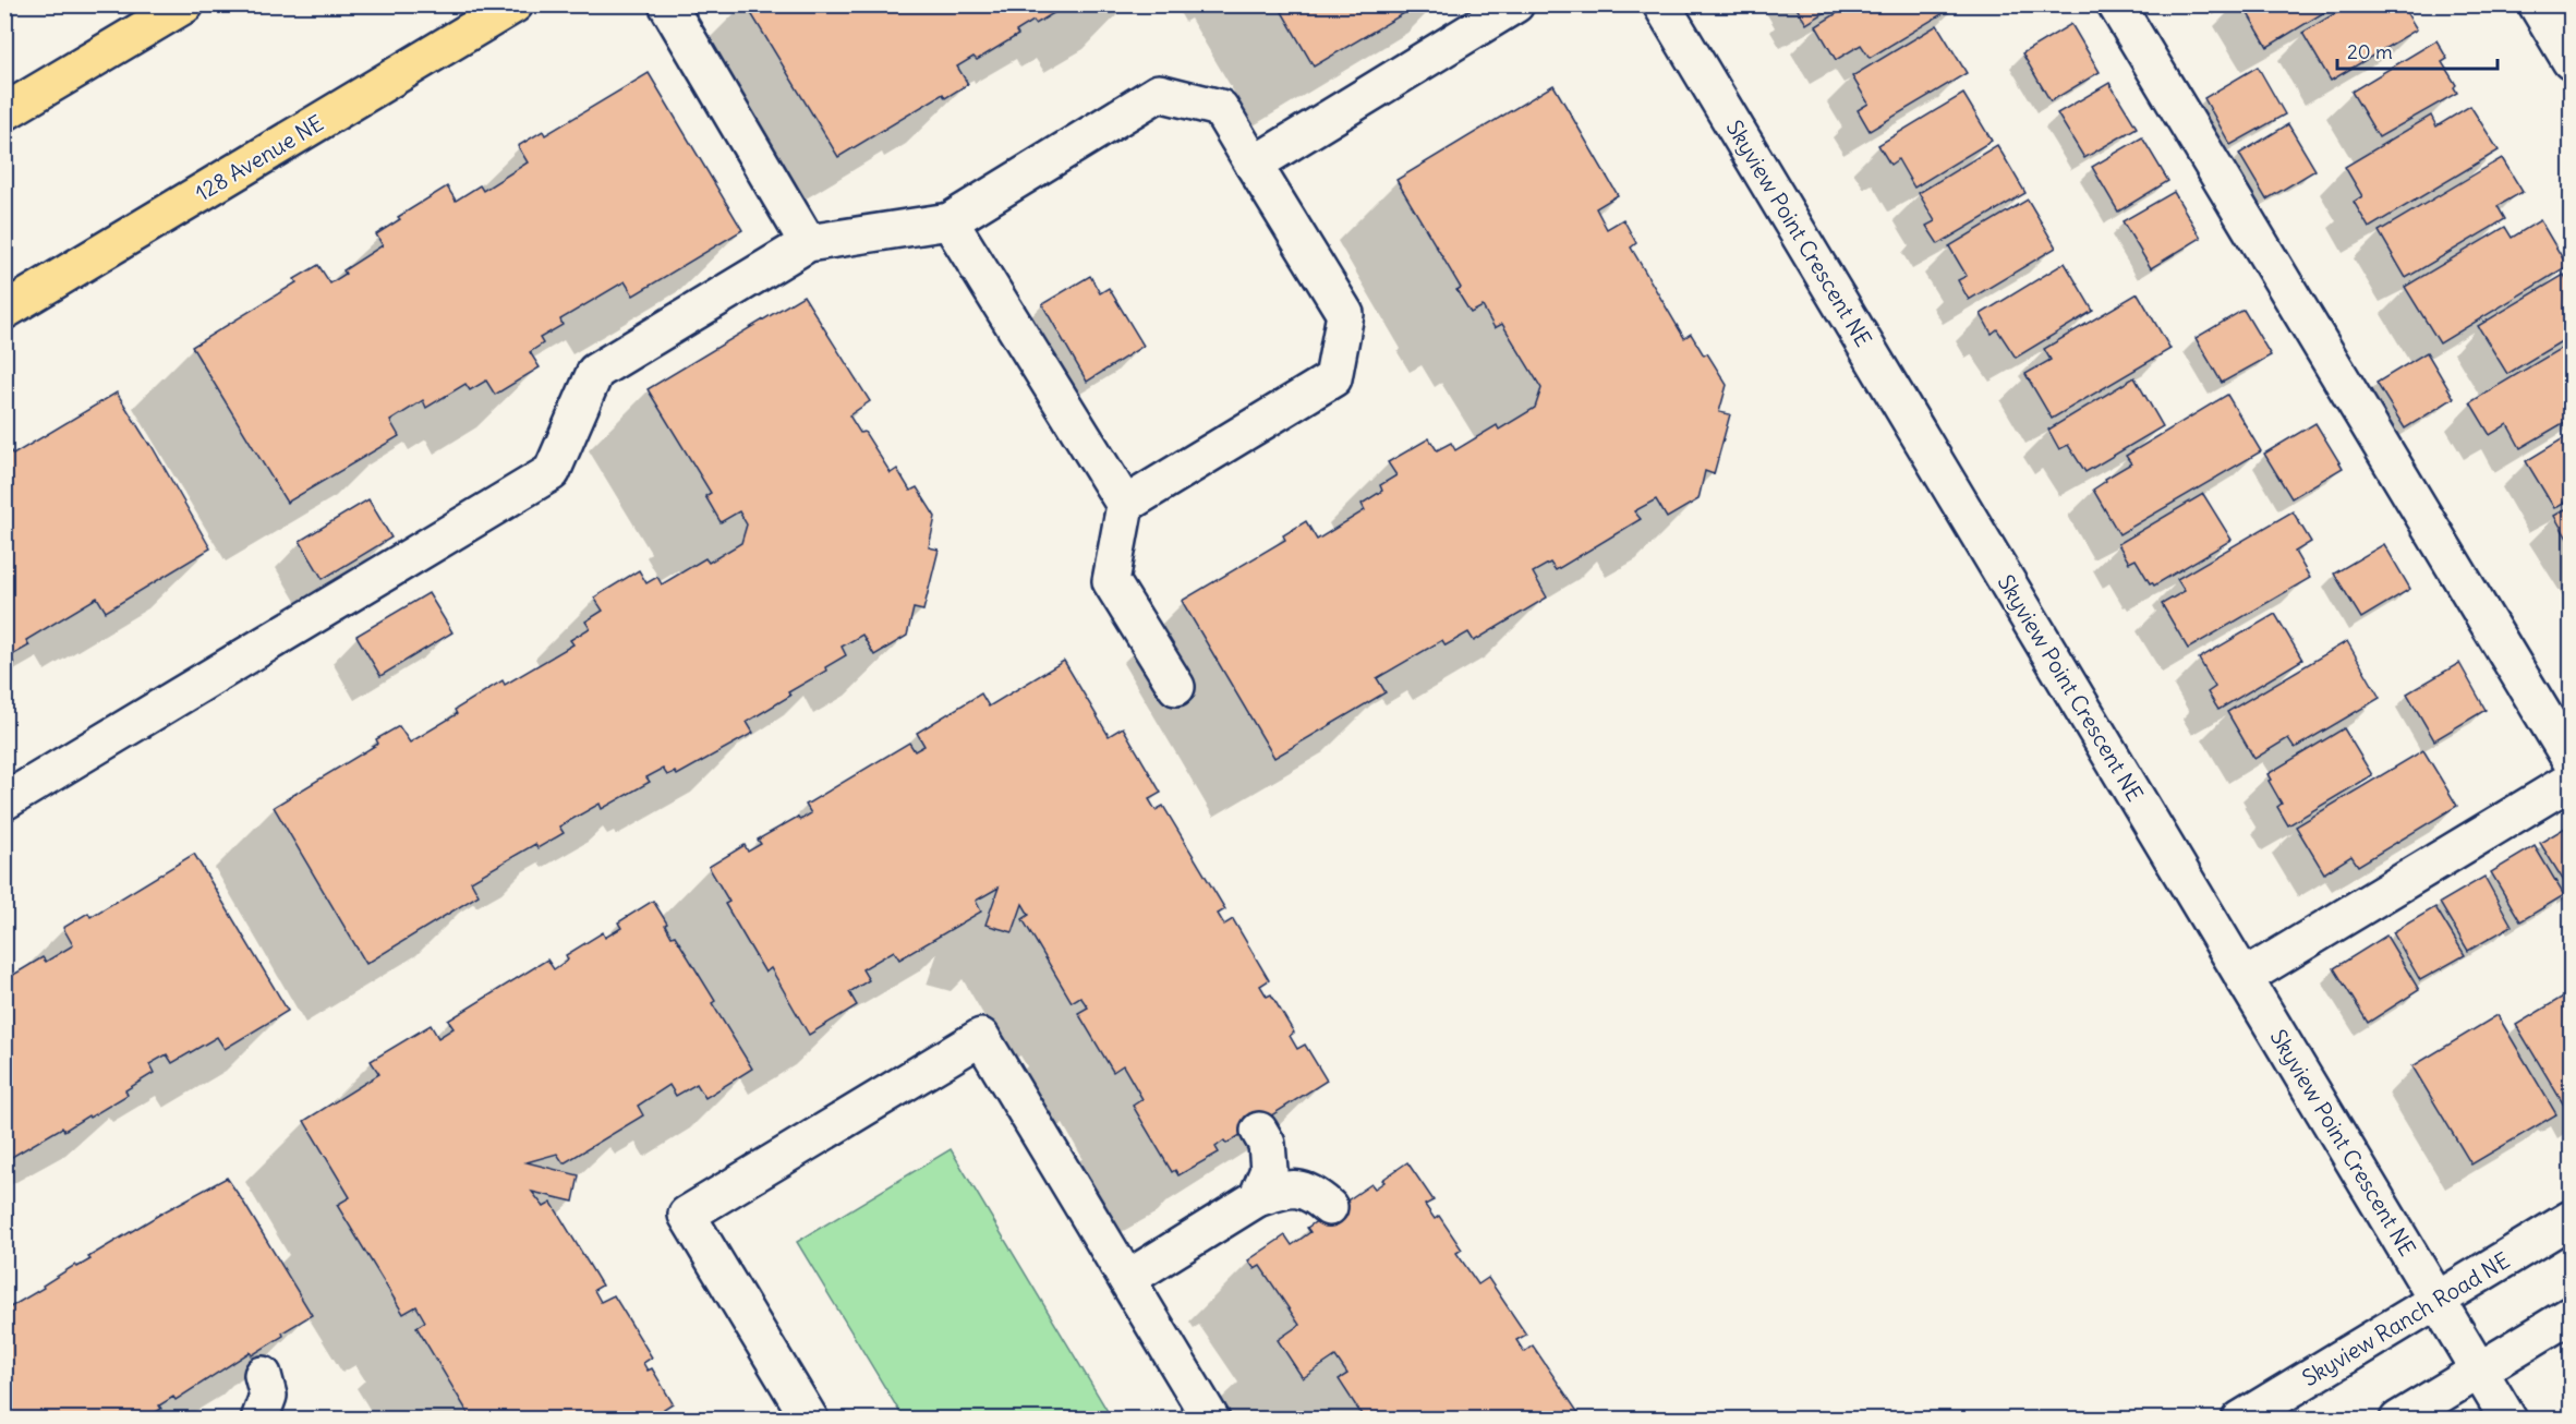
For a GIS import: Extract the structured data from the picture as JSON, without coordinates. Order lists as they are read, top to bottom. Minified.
{"streets":{"main road":["128 Avenue NE"],"street":["Skyview Point Crescent NE","Skyview Ranch Road NE"]},"crossings":[["Skyview Point Crescent NE","Skyview Ranch Road NE"]],"scale_bar":"20 m"}
